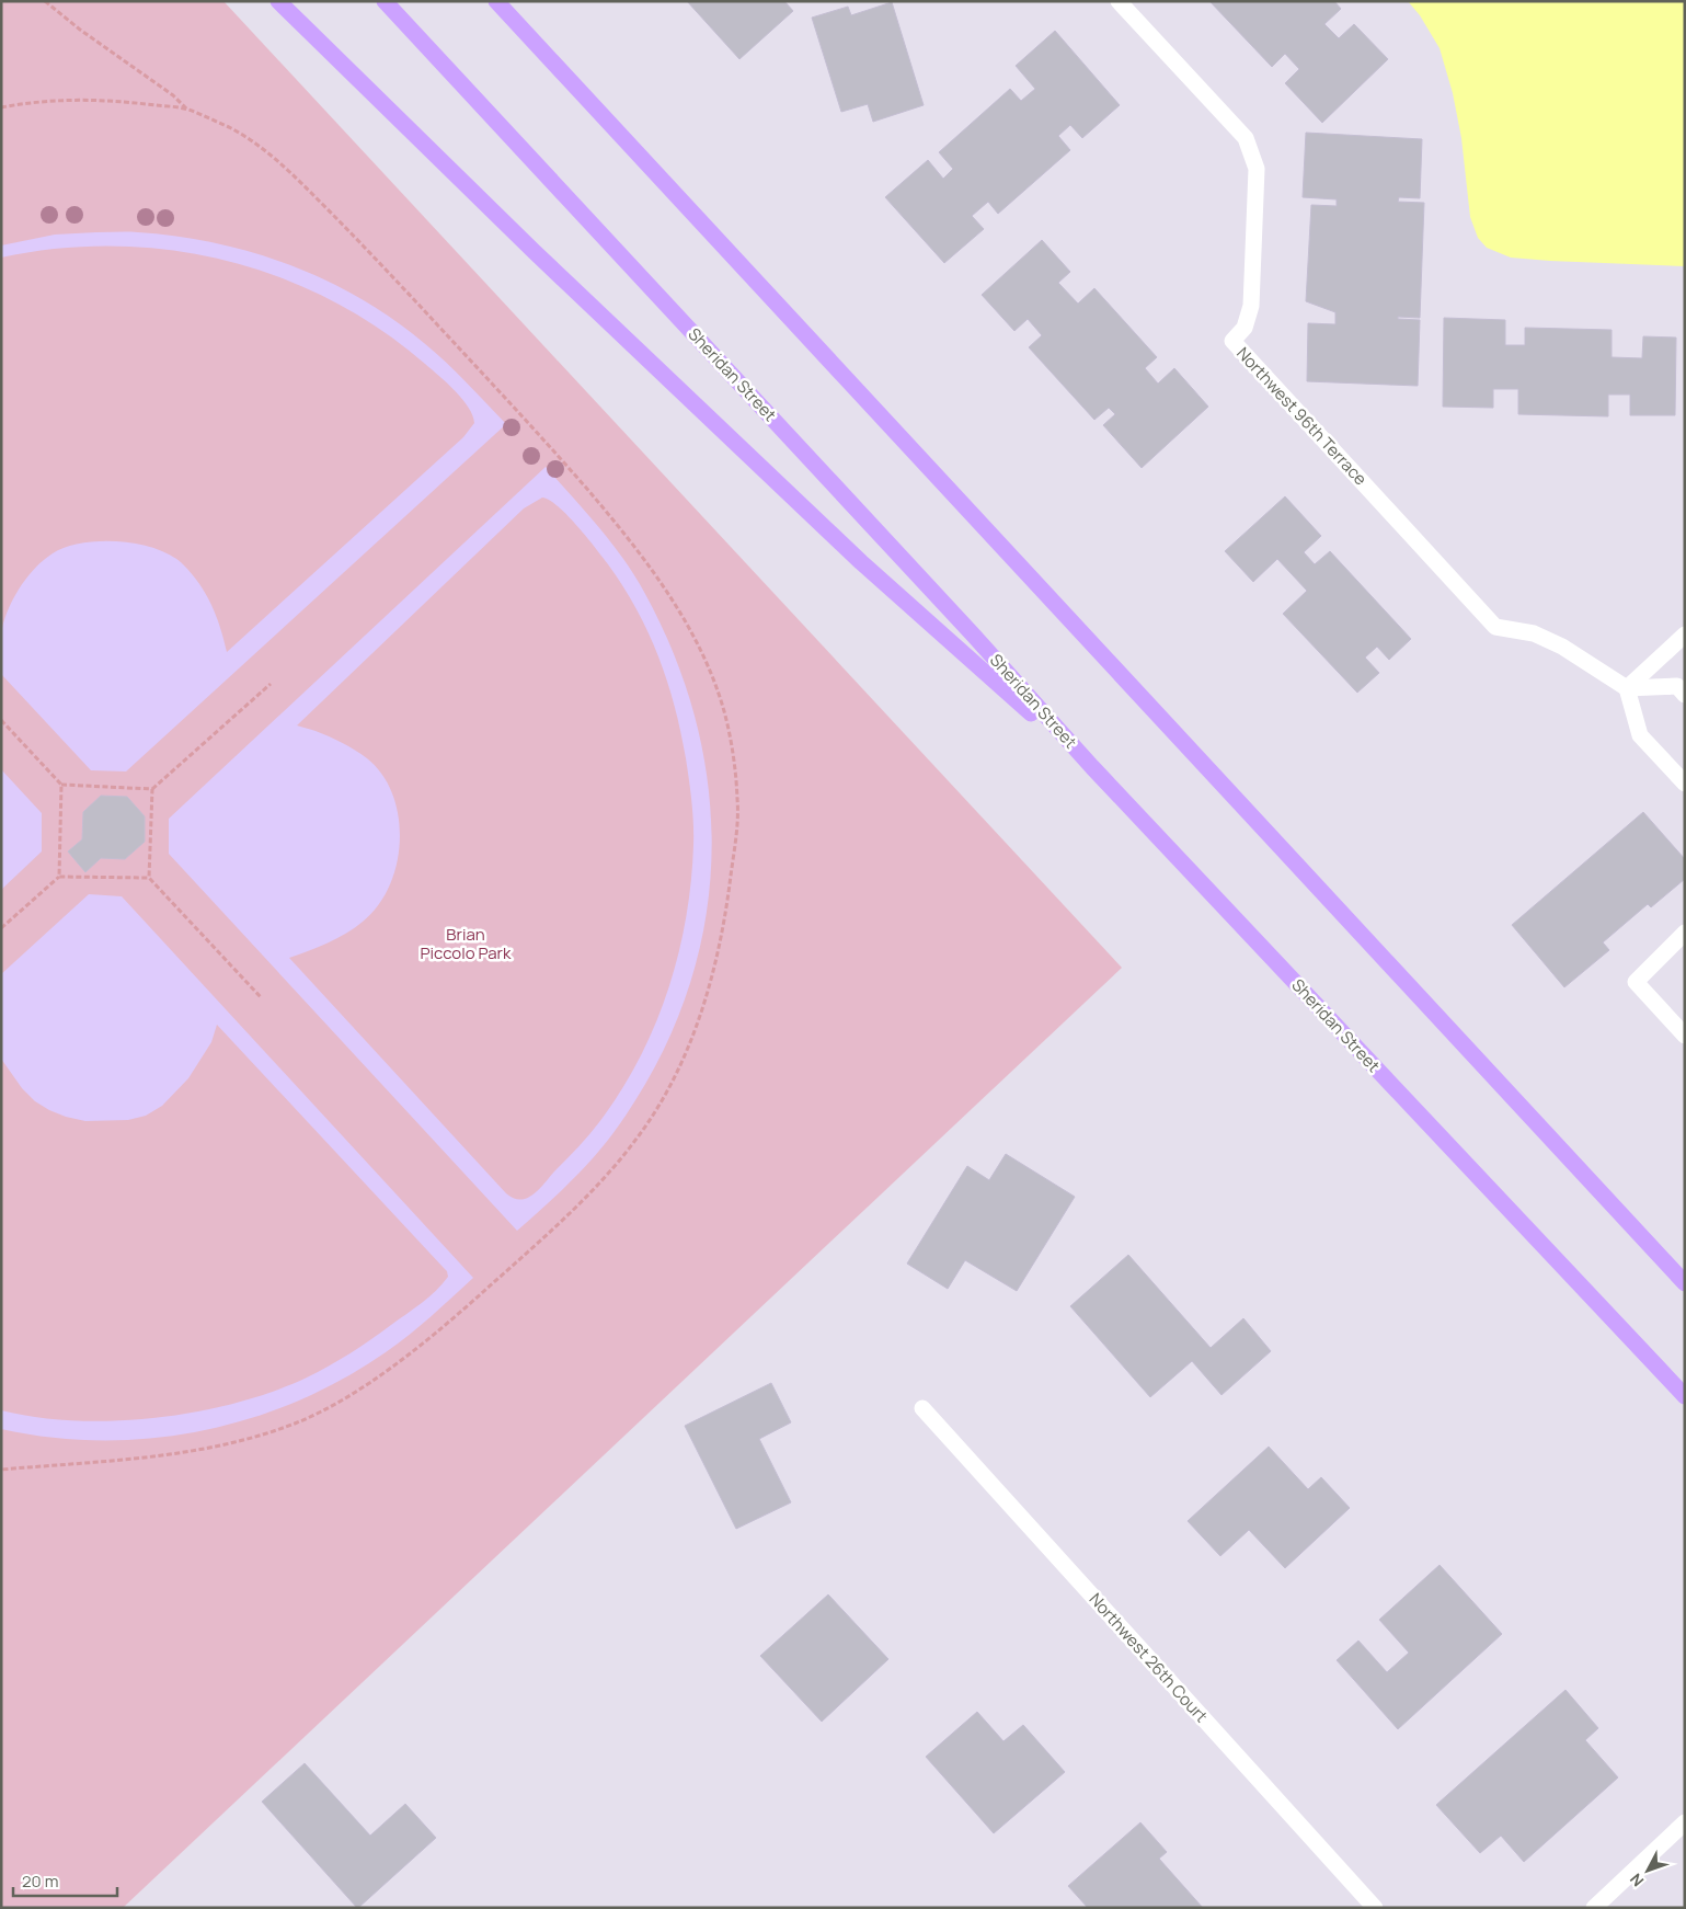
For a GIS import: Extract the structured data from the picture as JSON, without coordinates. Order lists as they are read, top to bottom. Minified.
{"streets":{"main road":["Sheridan Street"],"street":["Northwest 96th Terrace","Northwest 26th Court"]},"parks":["Brian Piccolo Park"],"scale_bar":"20 m","north":"bottom left"}
